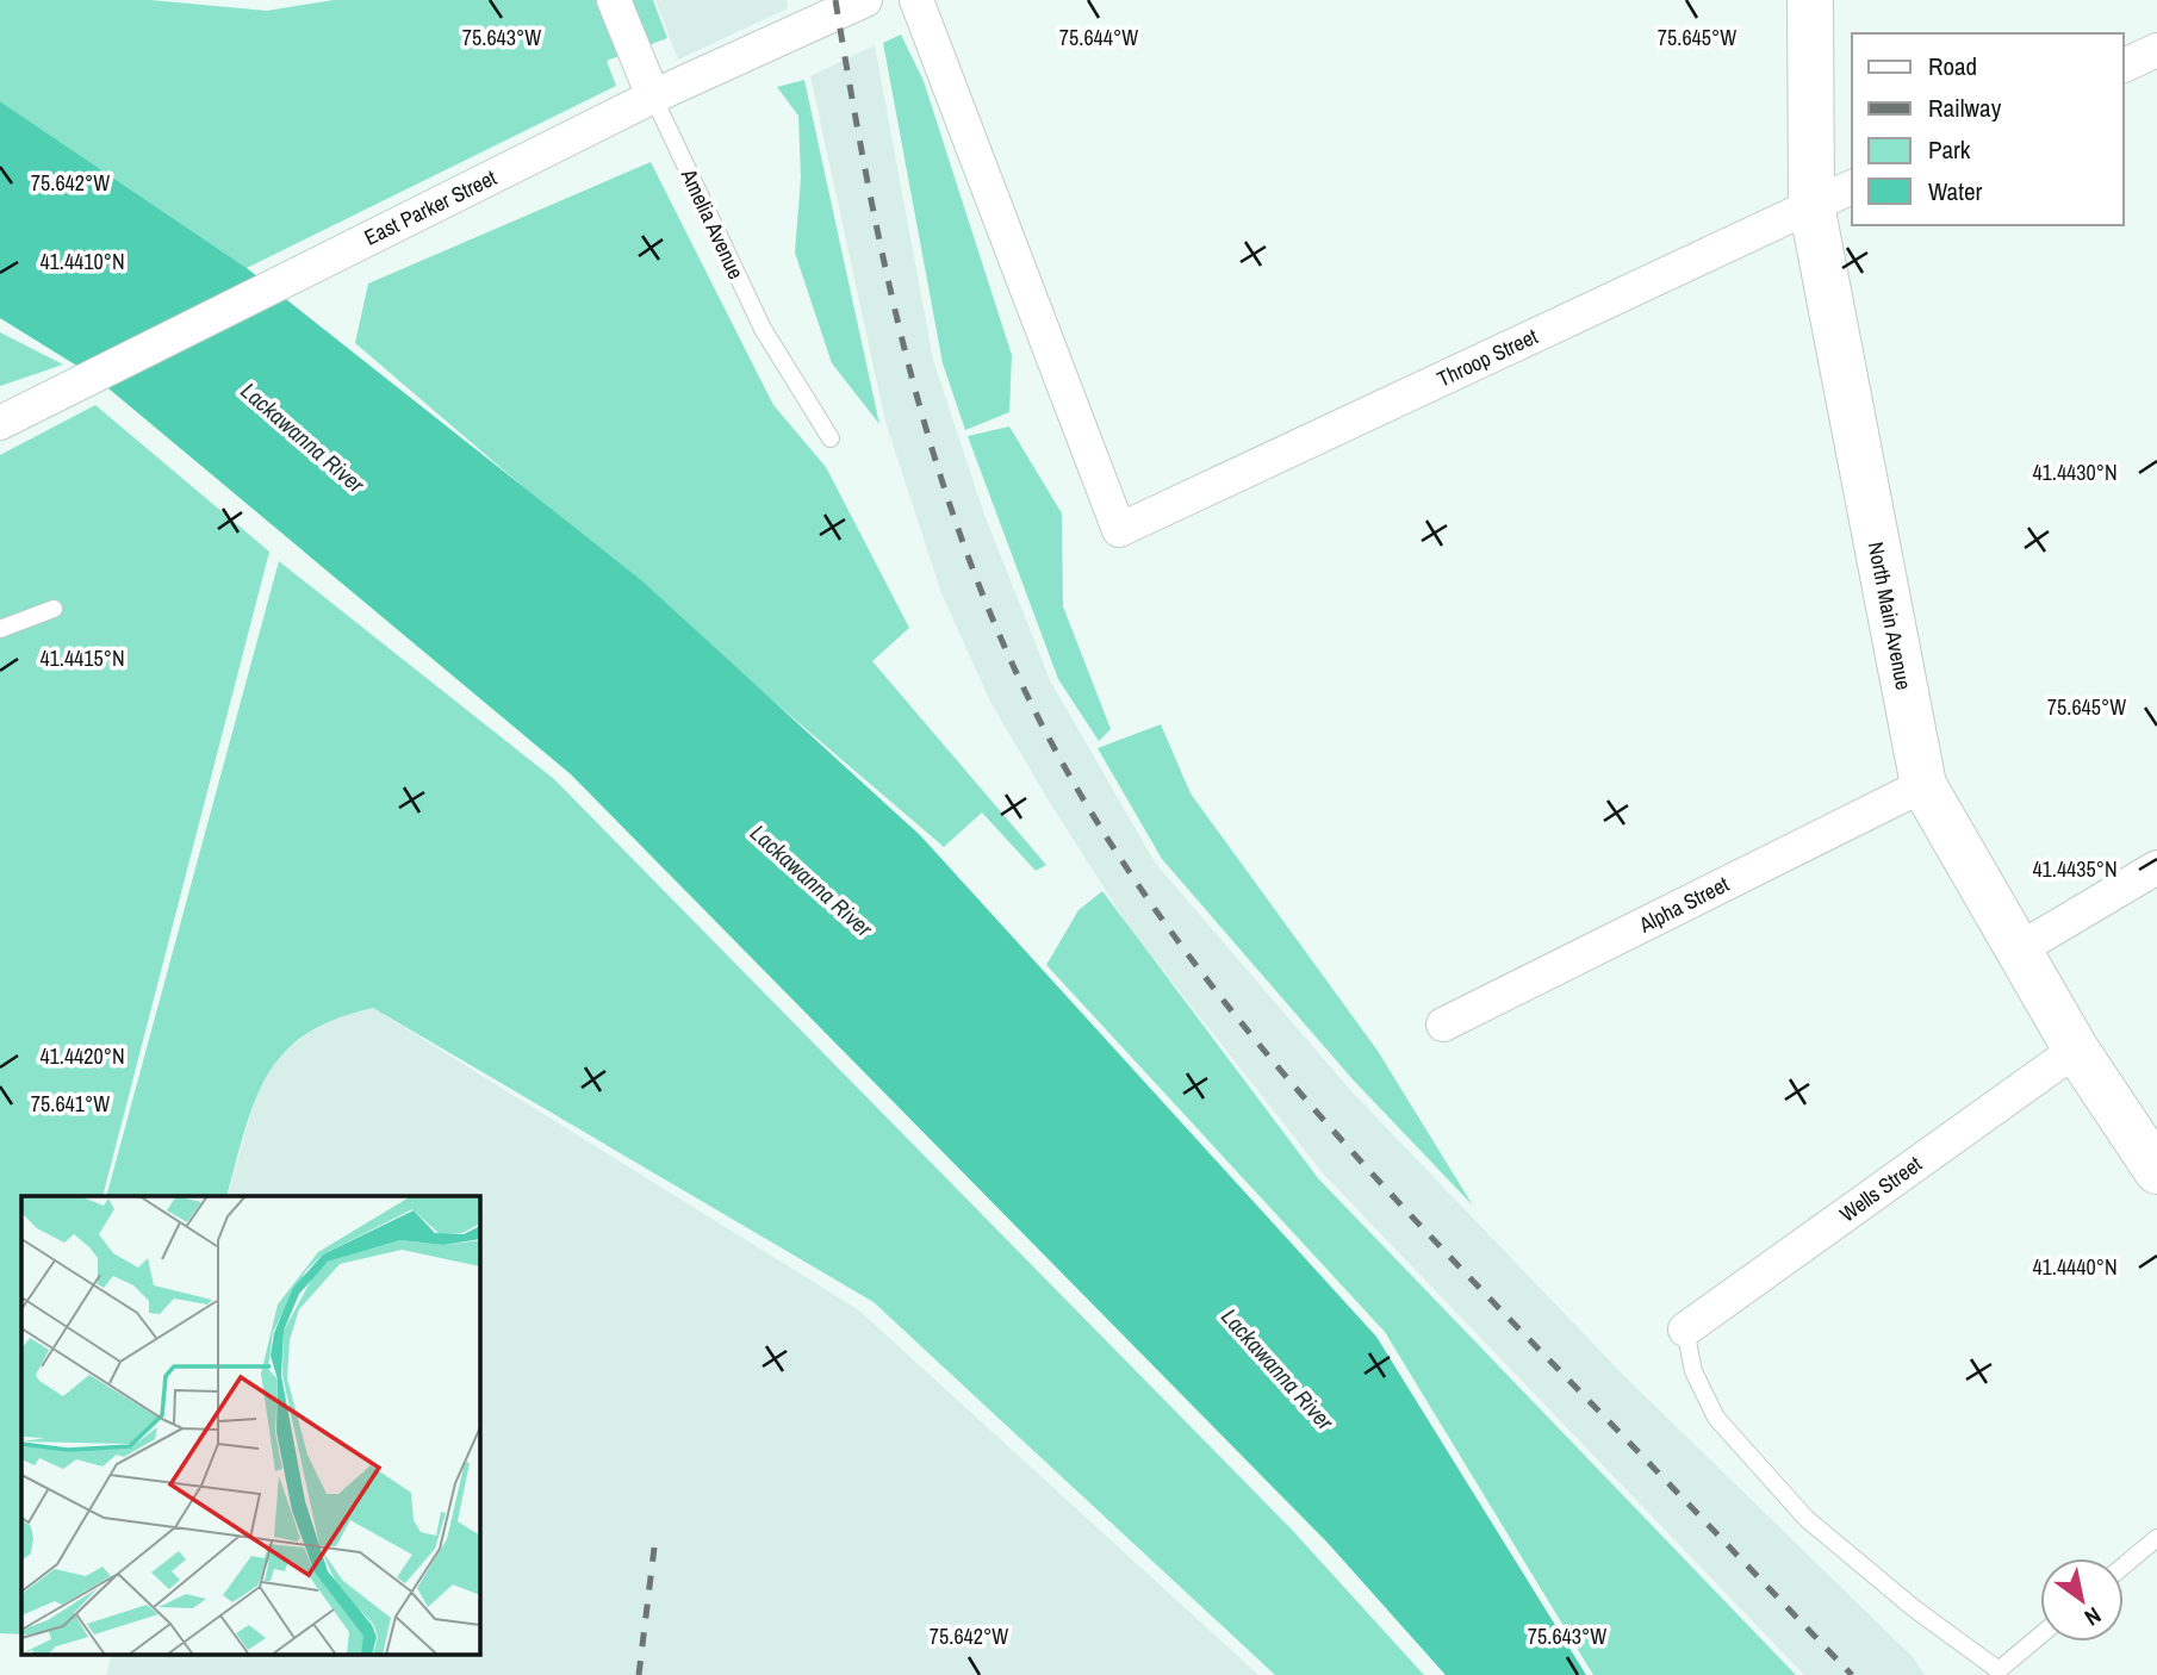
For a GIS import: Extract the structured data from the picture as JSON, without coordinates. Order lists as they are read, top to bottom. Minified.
{"streets":{"main road":["North Main Avenue"],"street":["East Parker Street","Amelia Avenue","Throop Street","Alpha Street","Wells Street"]},"crossings":[["East Parker Street","Amelia Avenue"],["Throop Street","North Main Avenue"],["North Main Avenue","Alpha Street"],["North Main Avenue","Wells Street"]],"water":["Lackawanna River"],"legend":["Road","Railway","Park","Water"],"north":"bottom right","coordinates":["75.643°W","75.644°W","75.645°W","75.642°W","41.4410°N","41.4430°N","41.4415°N","41.4435°N","41.4420°N","75.641°W","41.4440°N"]}
